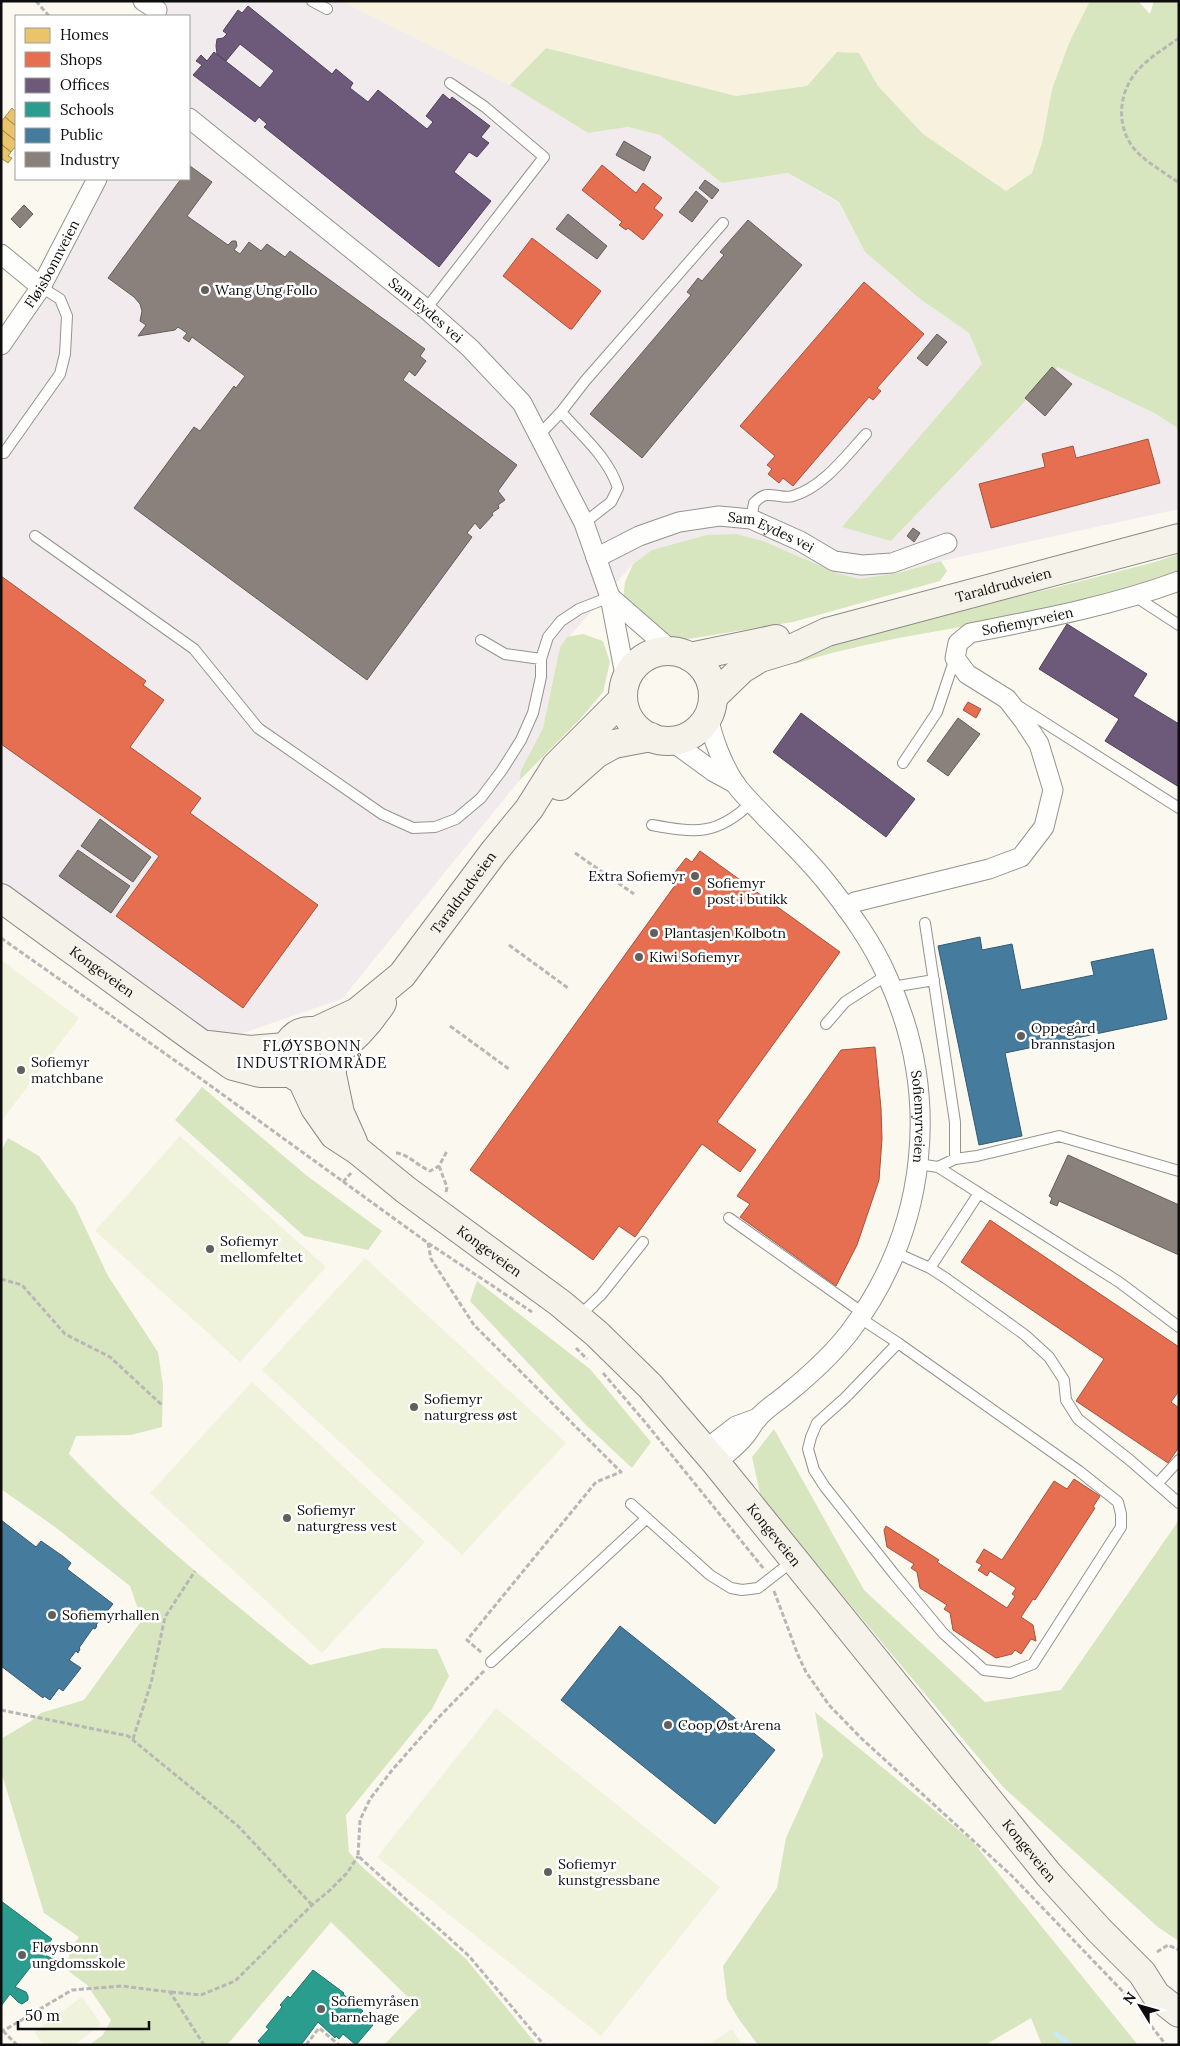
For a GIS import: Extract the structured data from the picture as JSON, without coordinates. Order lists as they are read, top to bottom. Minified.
{"streets":{"main road":["Taraldrudveien","Kongeveien"],"street":["Fløisbonnveien","Sam Eydes vei","Sofiemyrveien"]},"crossings":[["Sam Eydes vei","Taraldrudveien"],["Sam Eydes vei","Sofiemyrveien"],["Taraldrudveien","Sofiemyrveien"],["Taraldrudveien","Kongeveien"],["Sofiemyrveien","Kongeveien"]],"districts":["FLØYSBONN INDUSTRIOMRÅDE"],"places":["Wang Ung Follo","Extra Sofiemyr","Sofiemyr post i butikk","Plantasjen Kolbotn","Kiwi Sofiemyr","Oppegård brannstasjon","Sofiemyr matchbane","Sofiemyr mellomfeltet","Sofiemyr naturgress øst","Sofiemyr naturgress vest","Sofiemyrhallen","Coop Øst Arena","Sofiemyr kunstgressbane","Fløysbonn ungdomsskole","Sofiemyråsen barnehage"],"legend":["Homes","Shops","Offices","Schools","Public","Industry"],"scale_bar":"50 m","north":"top left"}
